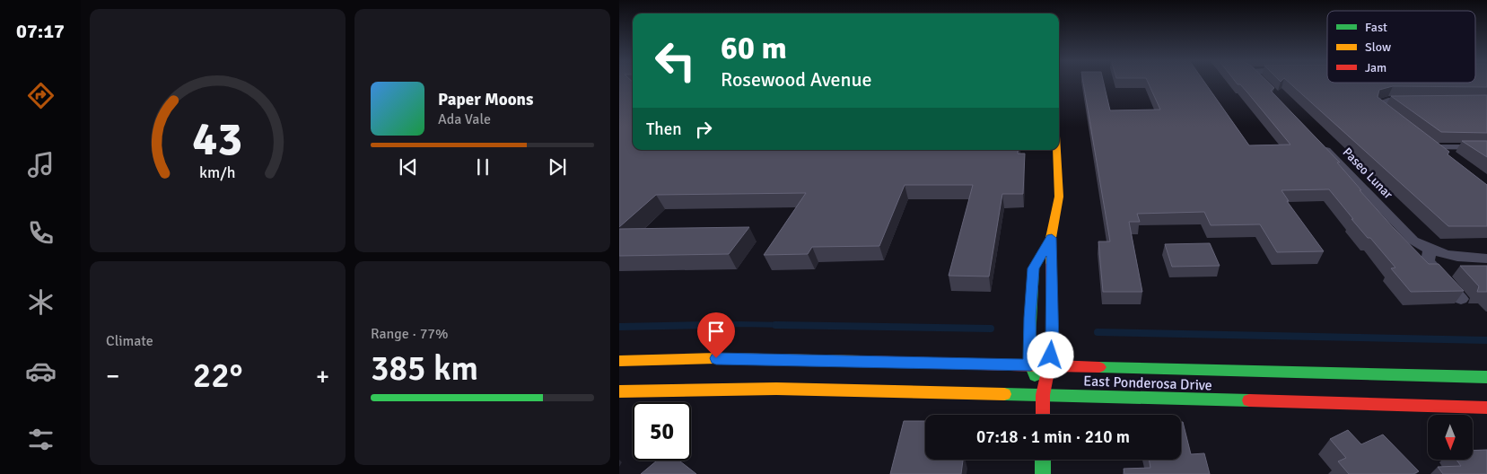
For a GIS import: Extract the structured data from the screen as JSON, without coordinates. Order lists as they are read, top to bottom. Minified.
{"streets":{"main road":["East Ponderosa Drive"],"street":["Paseo Lunar"]},"legend":["Fast","Slow","Jam"],"north":"bottom","page":{"tabs":"07:17","turn":["60 m","Rosewood Avenue"],"song":["Paper Moons","Ada Vale"],"then":"Then","tile":["Climate",["Range · 77%","385 km"]],"heat":["−","22°","+"],"limit":"50","trip":"07:18 · 1 min · 210 m","gauge":["43","km/h"]}}
